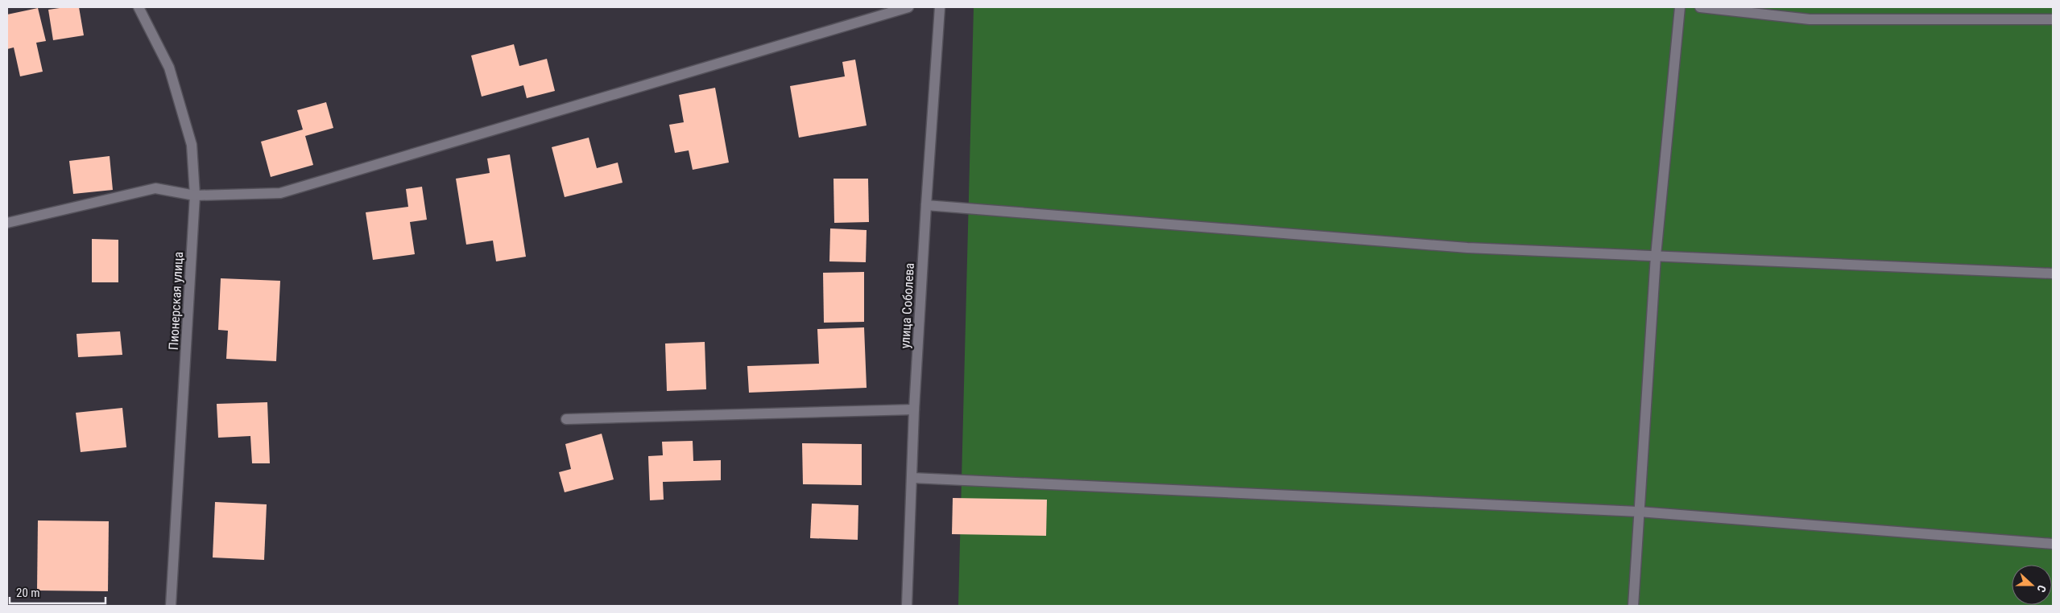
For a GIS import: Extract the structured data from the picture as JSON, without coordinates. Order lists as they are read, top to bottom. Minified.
{"streets":{"street":["Пионерская улица","улица Соболева"]},"scale_bar":"20 m","north":"right"}
